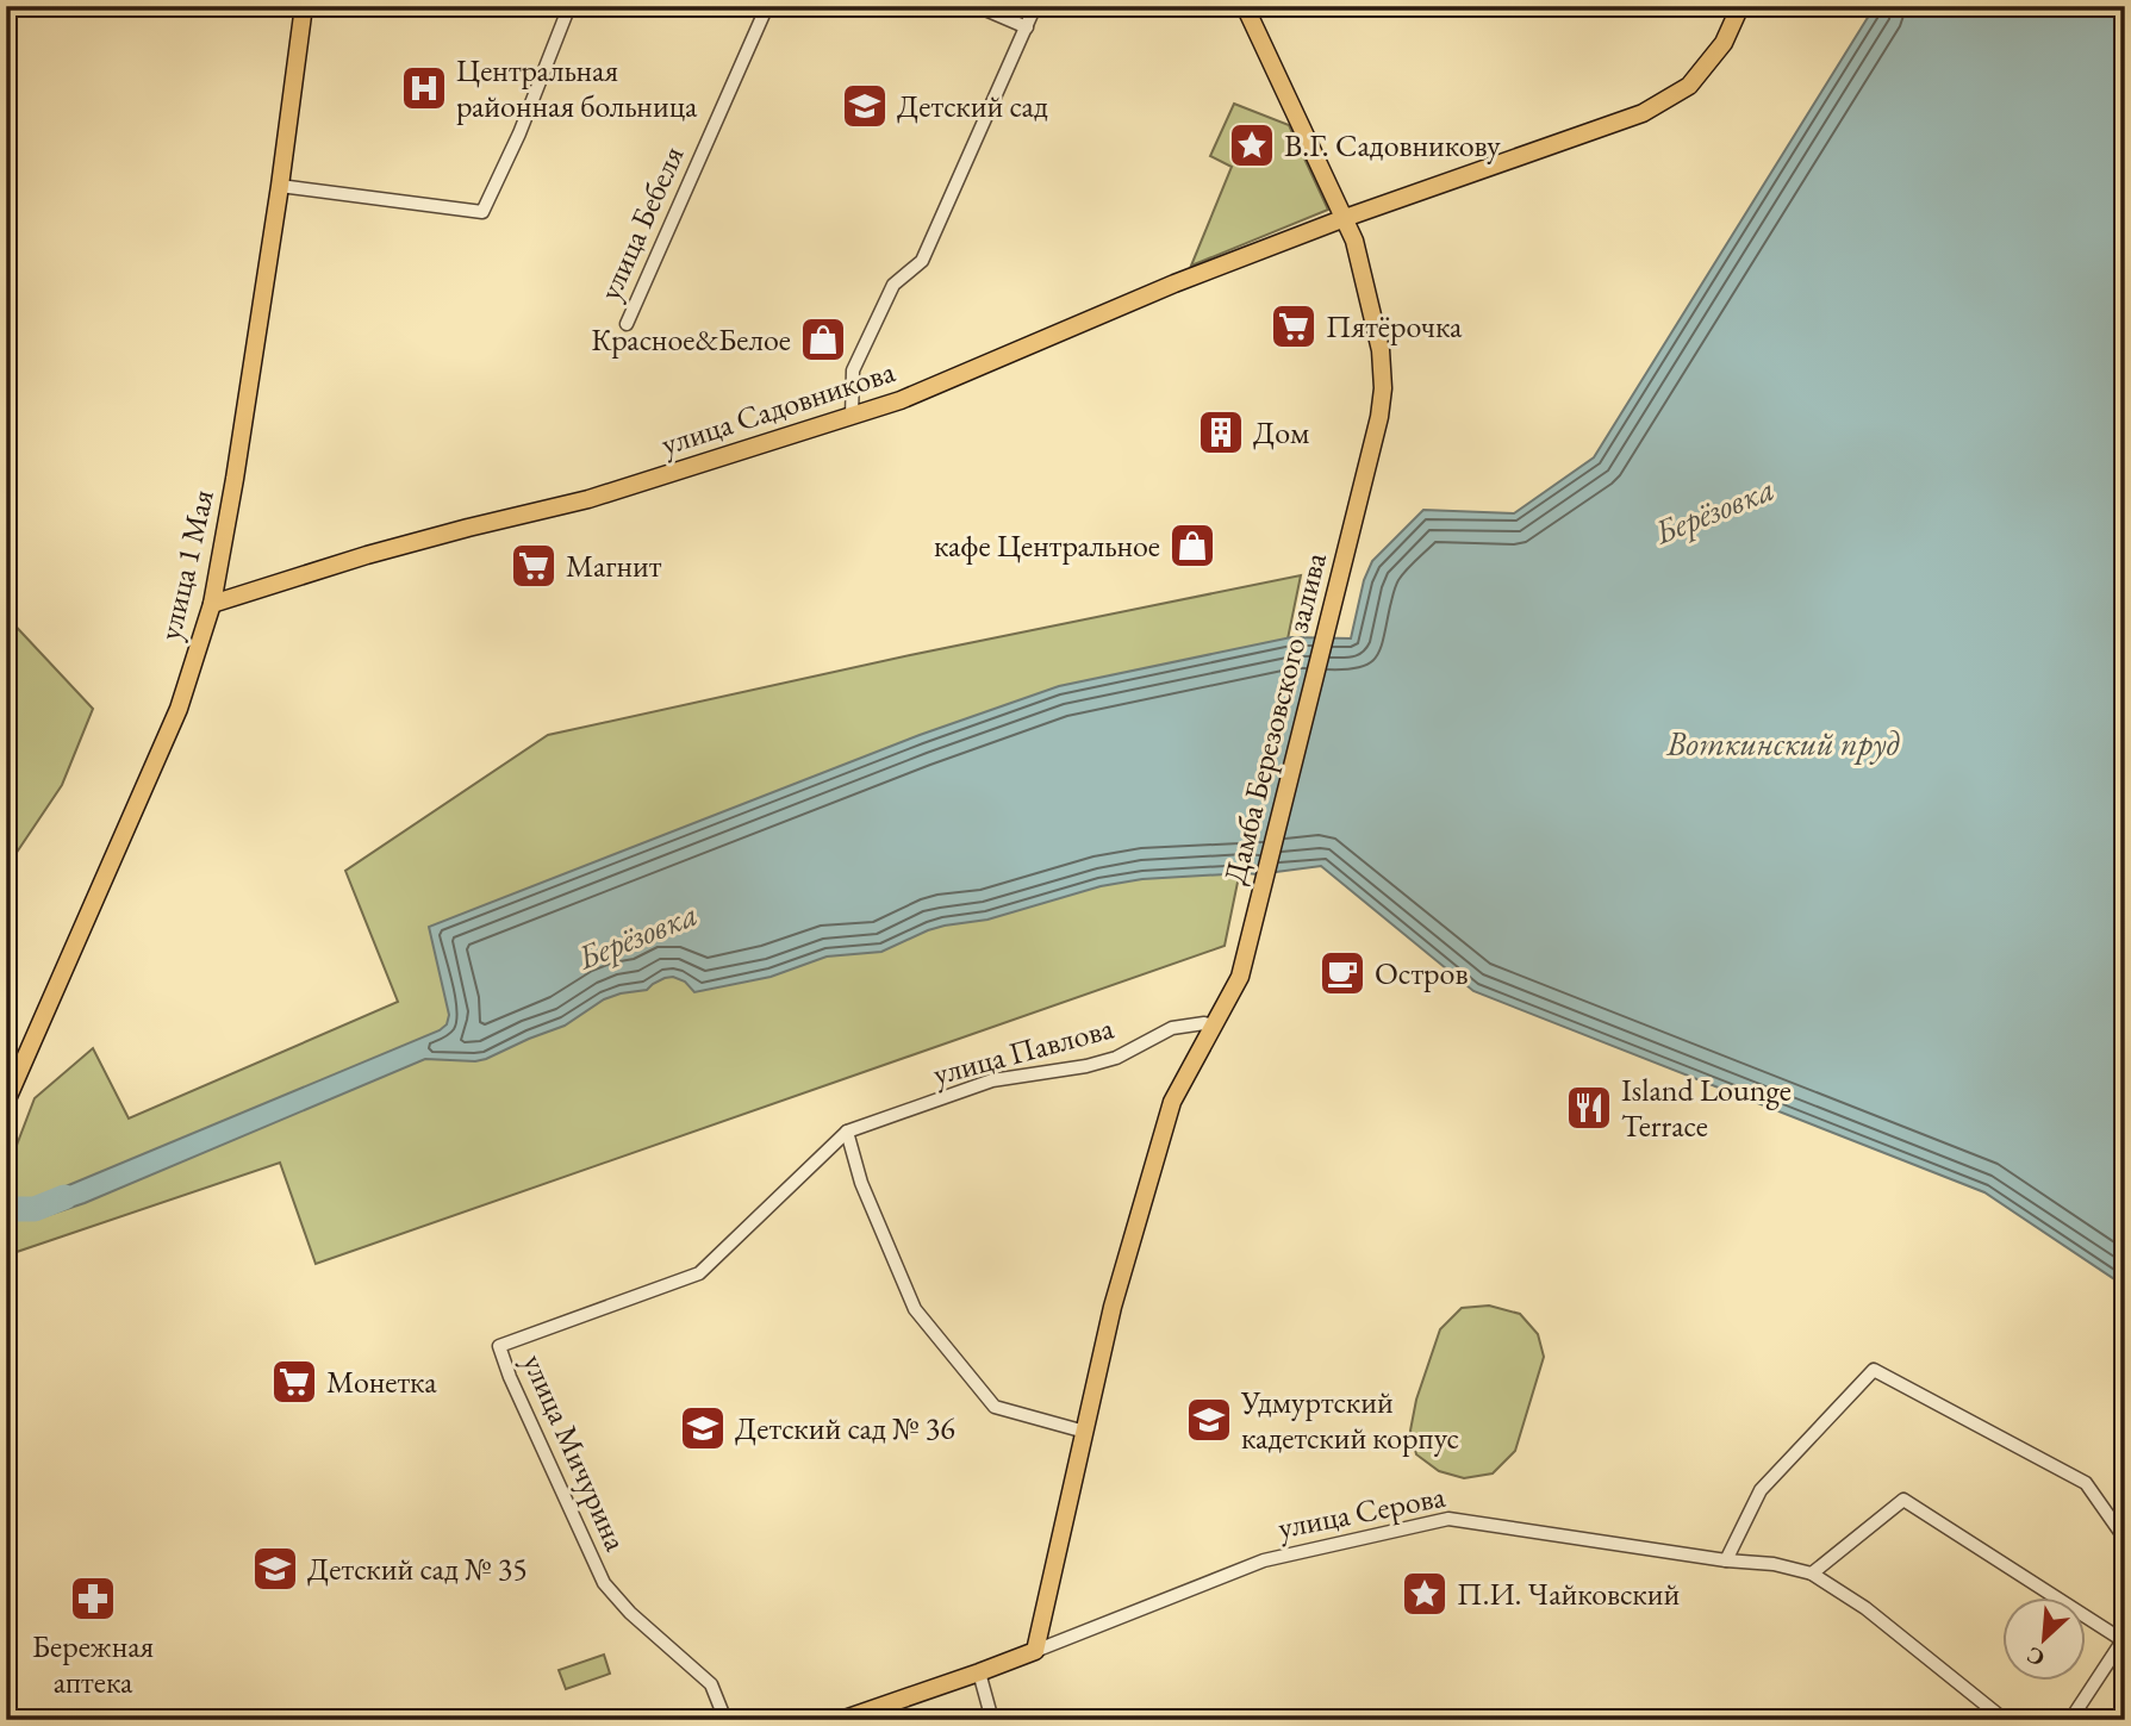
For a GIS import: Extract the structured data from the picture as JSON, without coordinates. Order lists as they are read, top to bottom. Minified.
{"streets":{"main road":["улица Садовникова","улица 1 Мая","Дамба Березовского залива","улица Серова"],"street":["улица Бебеля","улица Павлова","улица Мичурина"]},"crossings":[["улица Садовникова","улица 1 Мая"],["улица Садовникова","Дамба Березовского залива"],["Дамба Березовского залива","улица Павлова"],["улица Павлова","улица Мичурина"]],"water":["Берёзовка","Воткинский пруд"],"places":{"hospital":["Центральная районная больница"],"school or university":["Детский сад","Удмуртский кадетский корпус","Детский сад № 36","Детский сад № 35"],"place":["В.Г. Садовникову","П.И. Чайковский"],"supermarket":["Пятёрочка","Магнит","Монетка"],"shop":["Красное&Белое","кафе Центральное"],"building":["Дом"],"cafe":["Остров"],"restaurant":["Island Lounge Terrace"],"pharmacy":["Бережная аптека"]},"north":"bottom left"}
